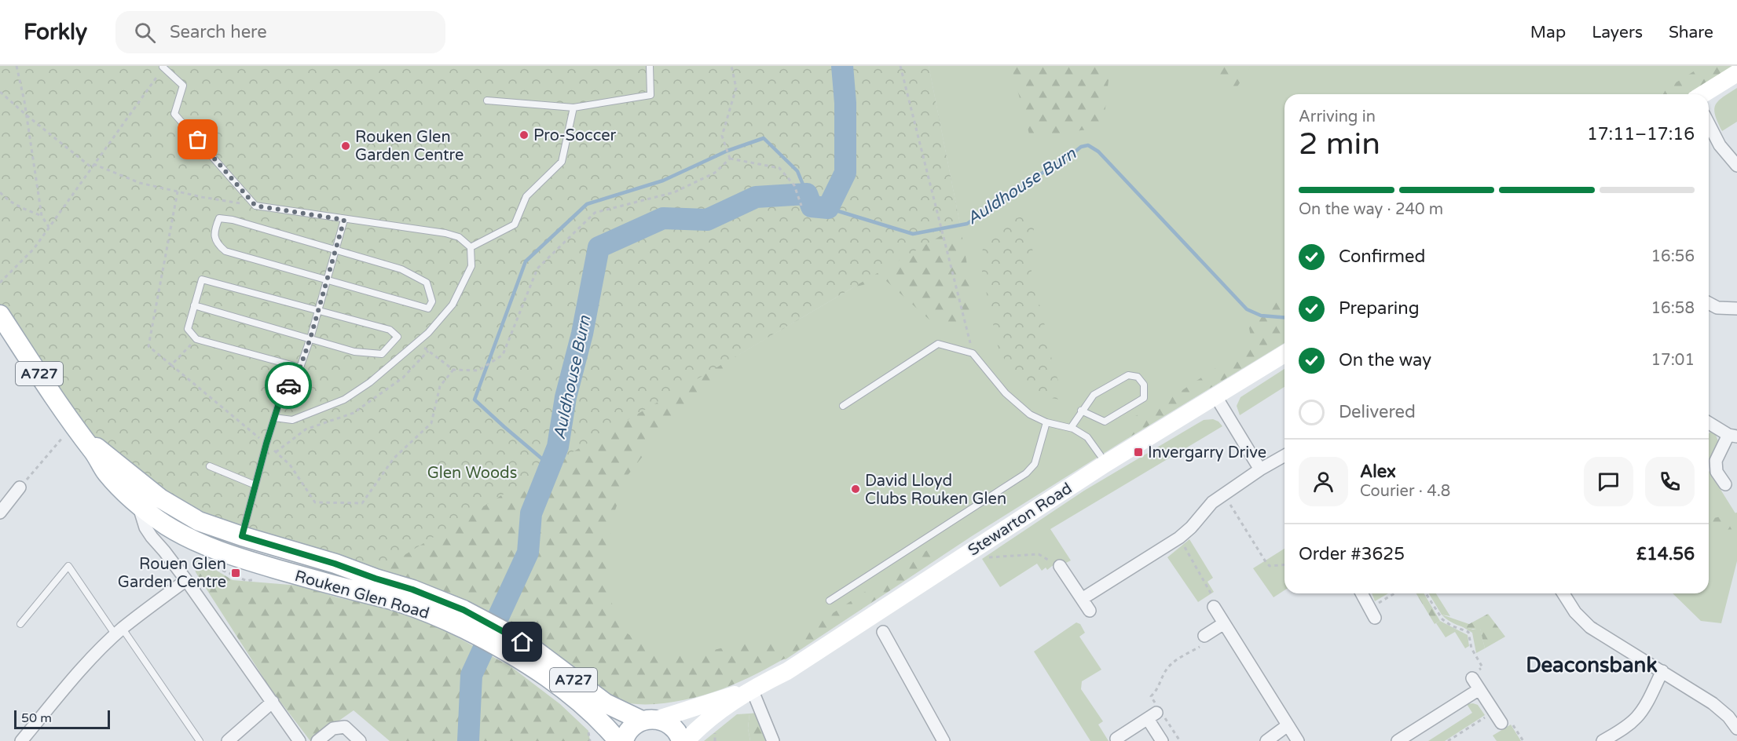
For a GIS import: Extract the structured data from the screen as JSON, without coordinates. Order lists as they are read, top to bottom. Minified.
{"streets":{"main road":["A727","Stewarton Road","Rouken Glen Road"]},"crossings":[["Stewarton Road","Rouken Glen Road"]],"districts":["Deaconsbank"],"water":["Auldhouse Burn"],"parks":["Glen Woods"],"places":{"other":["Pro-Soccer","Rouken Glen Garden Centre","David Lloyd Clubs Rouken Glen"],"transit":["Invergarry Drive","Rouen Glen Garden Centre"]},"scale_bar":"50 m","page":{"header":"Forkly","search":"Search here","nav":["Map","Layers","Share"],"heading":["2 min","Arriving in","17:11–17:16"],"panel":["Alex","Courier · 4.8","Order #3625","£14.56"],"bar":"On the way · 240 m","list":[["Confirmed","16:56"],["Preparing","16:58"],["On the way","17:01"],"Delivered"],"scale":"50 m"}}
